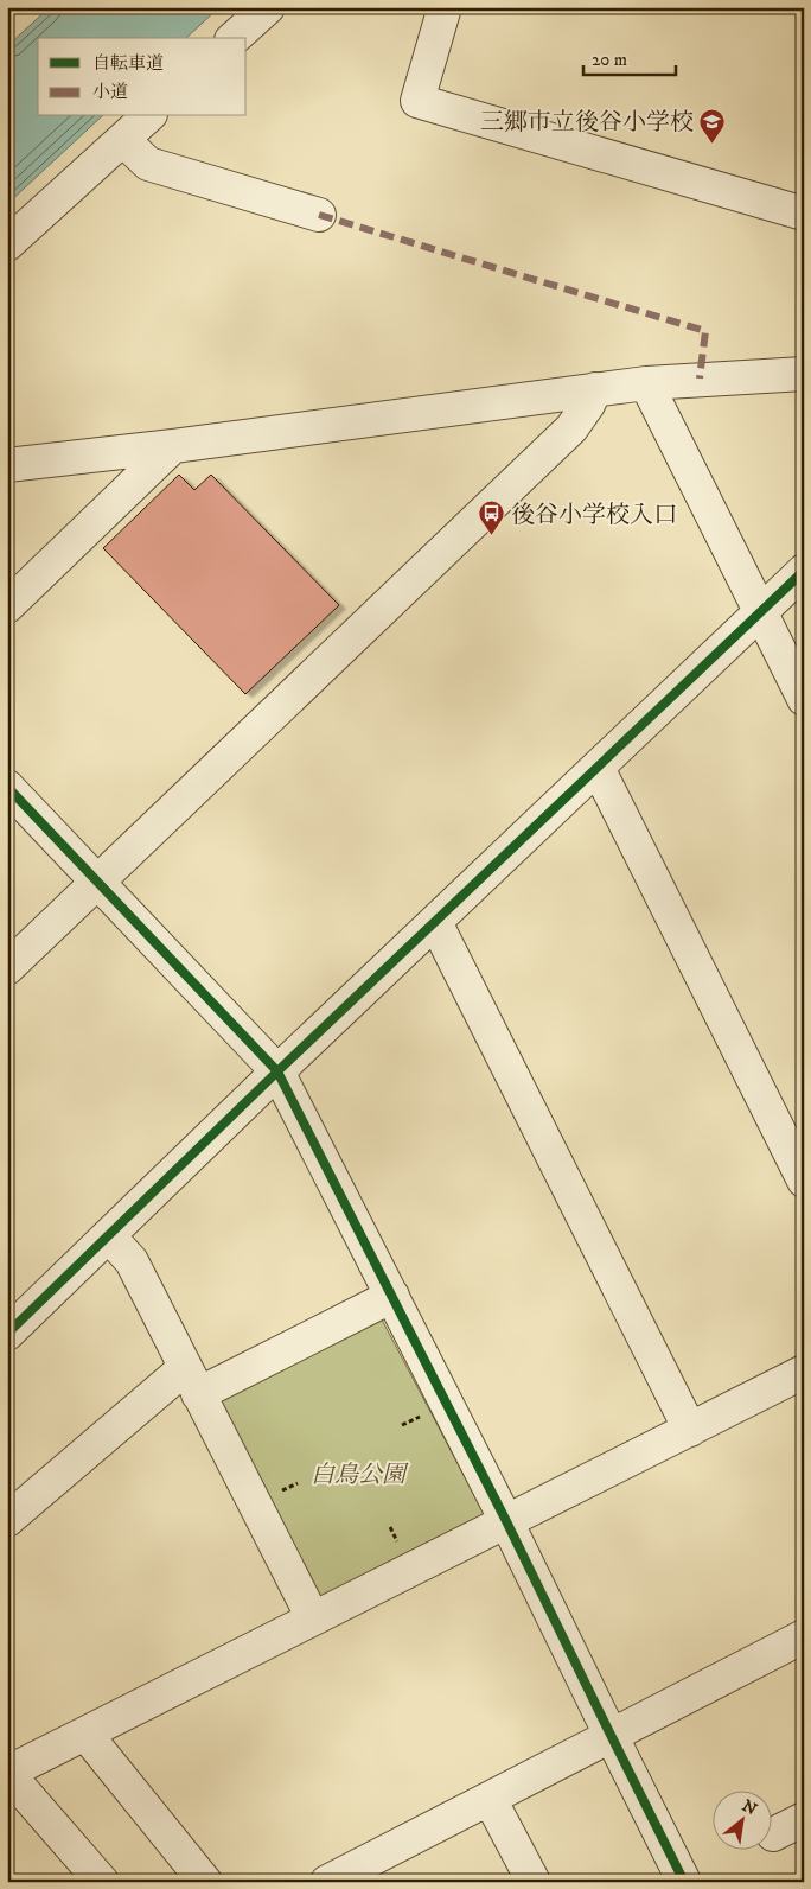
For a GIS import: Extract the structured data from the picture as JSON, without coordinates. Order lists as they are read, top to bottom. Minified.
{"parks":["白鳥公園"],"places":{"school or university":["三郷市立後谷小学校"],"bus stop":["後谷小学校入口"]},"legend":["自転車道","小道"],"scale_bar":"20 m","north":"top right"}
